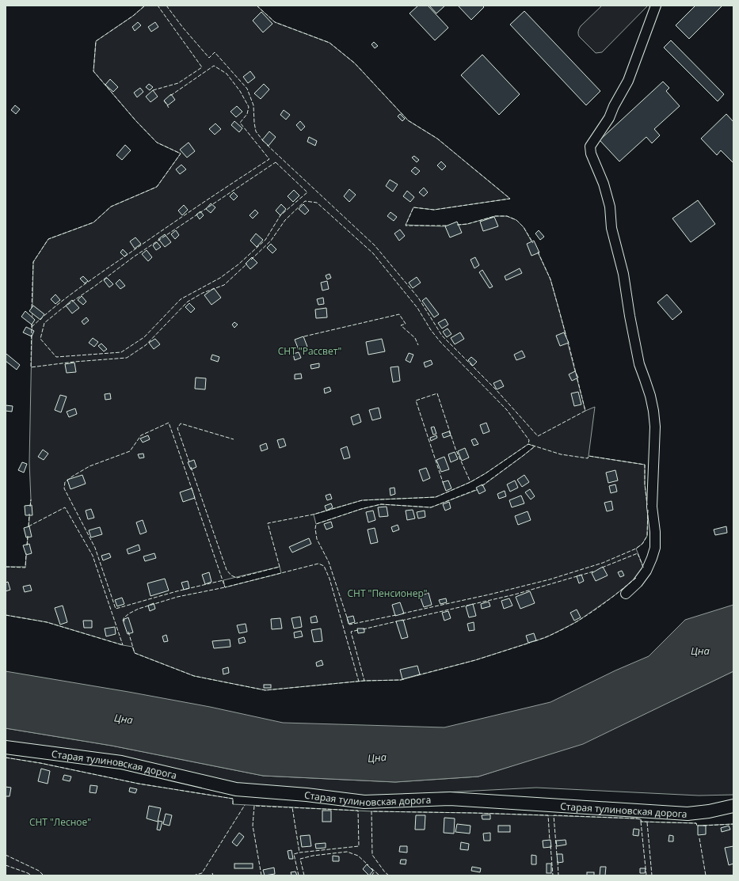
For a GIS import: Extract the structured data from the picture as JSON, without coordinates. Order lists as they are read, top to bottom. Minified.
{"streets":{"street":["Старая тулиновская дорога"]},"water":["Цна"],"parks":["СНТ \"Рассвет\"","СНТ \"Пенсионер\"","СНТ \"Лесное\""]}
